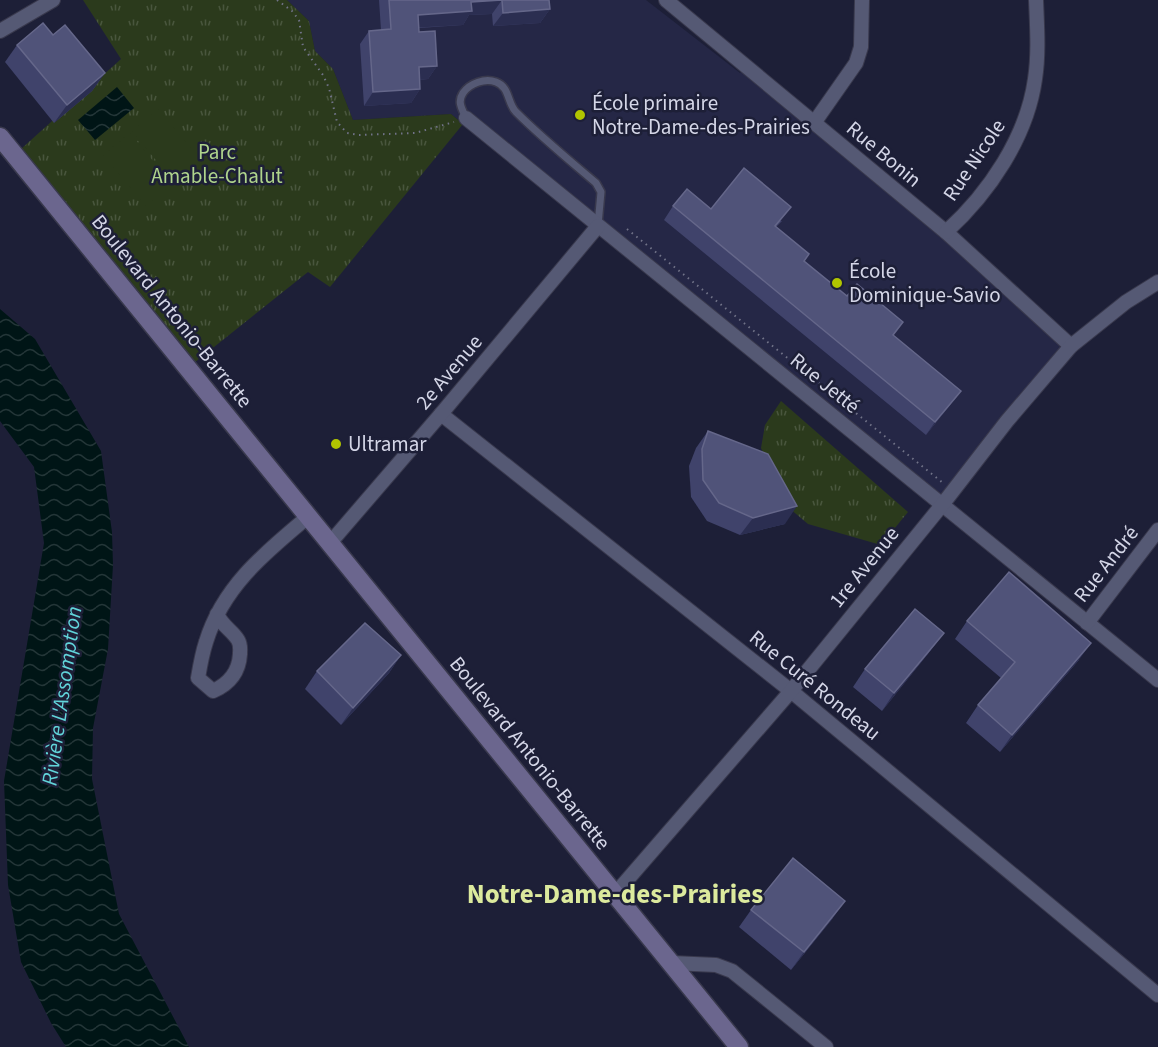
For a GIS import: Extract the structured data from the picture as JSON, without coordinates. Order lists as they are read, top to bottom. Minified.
{"streets":{"street":["Rue Bonin","Rue Nicole","Boulevard Antonio-Barrette","2e Avenue","Rue Jetté","Rue André","1re Avenue","Rue Curé Rondeau"]},"crossings":[["Rue Bonin","Rue Nicole"],["Rue Bonin","1re Avenue"],["Boulevard Antonio-Barrette","2e Avenue"],["Boulevard Antonio-Barrette","1re Avenue"],["2e Avenue","Rue Jetté"],["2e Avenue","Rue Curé Rondeau"],["Rue Jetté","Rue André"],["Rue Jetté","1re Avenue"],["1re Avenue","Rue Curé Rondeau"]],"districts":["Notre-Dame-des-Prairies"],"water":["Rivière L'Assomption"],"parks":["Parc Amable-Chalut"],"places":["École primaire Notre-Dame-des-Prairies","École Dominique-Savio","Ultramar"]}
